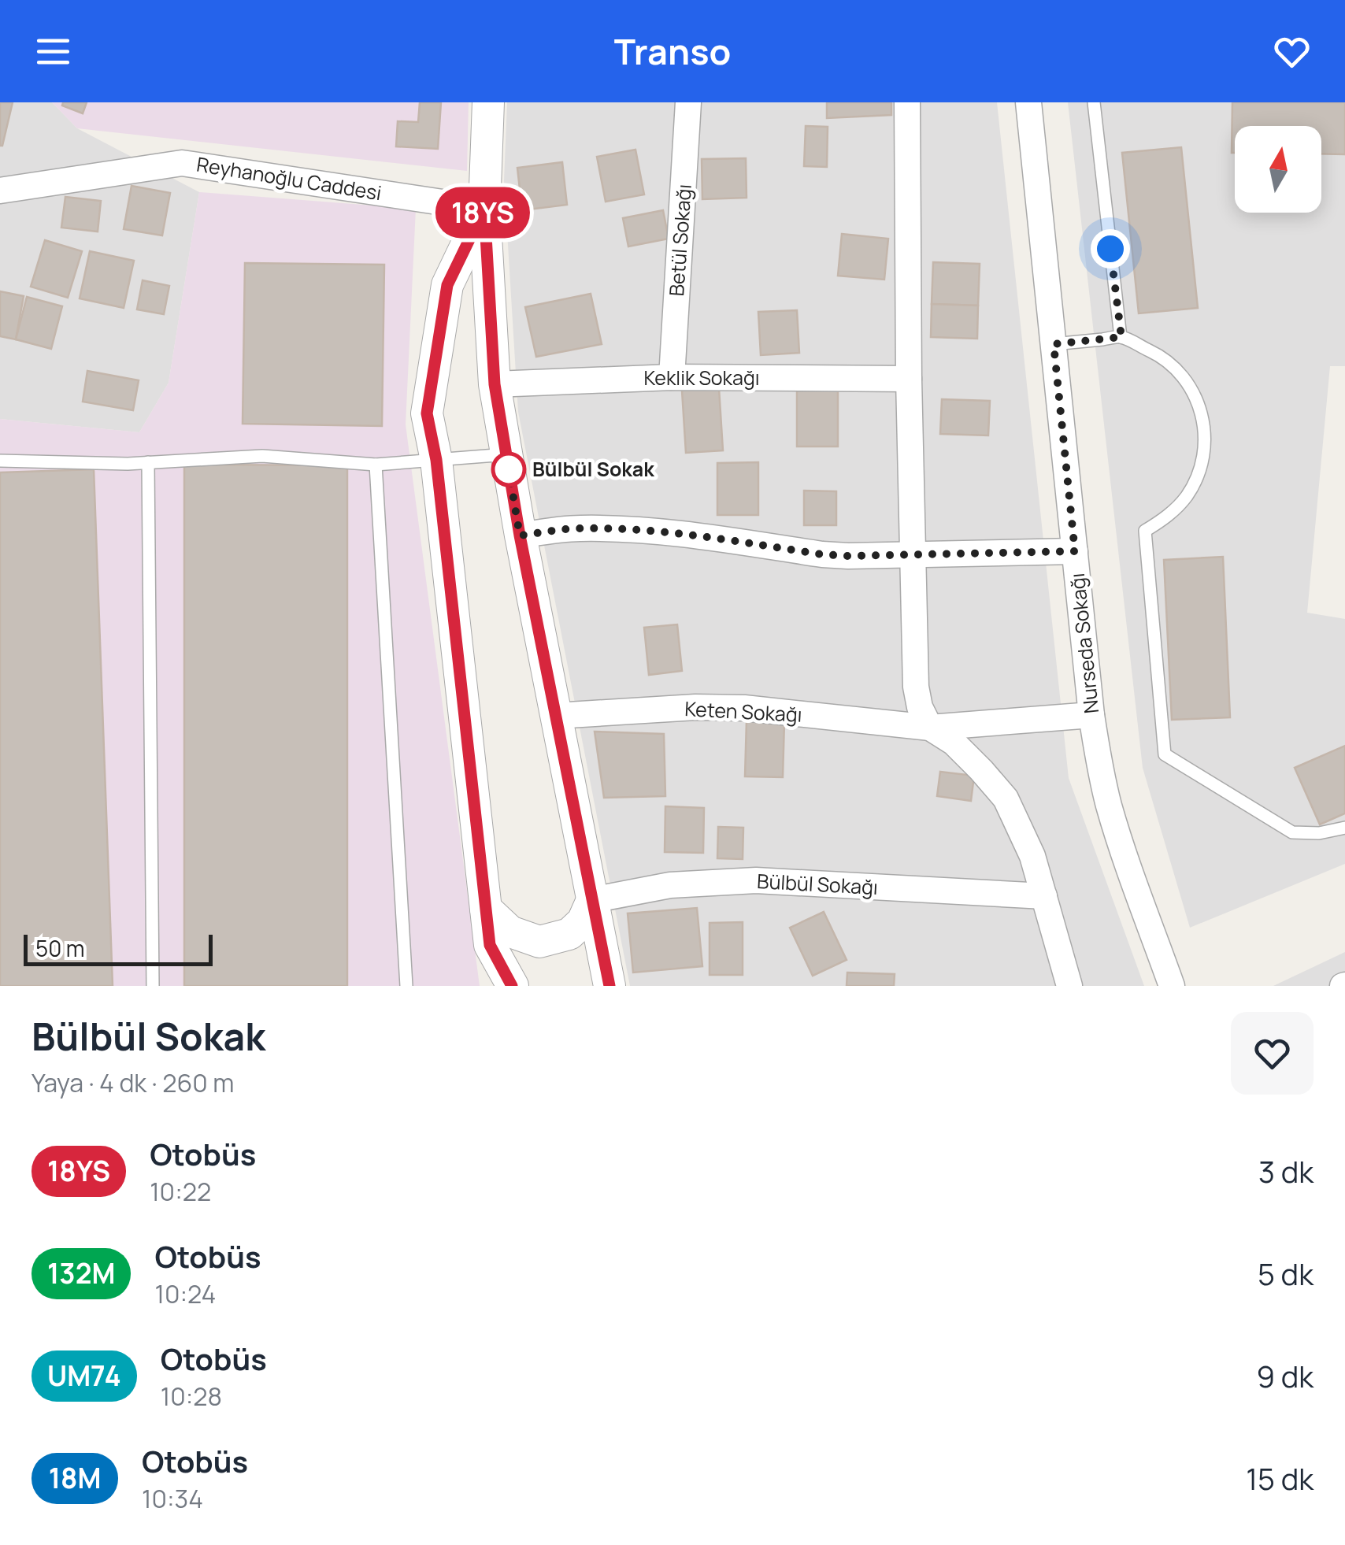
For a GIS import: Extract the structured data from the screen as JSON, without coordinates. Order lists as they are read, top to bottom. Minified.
{"streets":{"street":["Reyhanoğlu Caddesi","Betül Sokağı","Keklik Sokağı","Nurseda Sokağı","Keten Sokağı","Bülbül Sokağı"]},"crossings":[["Betül Sokağı","Keklik Sokağı"],["Nurseda Sokağı","Keten Sokağı"]],"places":["Bülbül Sokak"],"lines":["bus line 18YS"],"scale_bar":"50 m","north":"top","page":{"header":"Transo","on_map":"18YS","scale":"50 m","heading":["Bülbül Sokak","Yaya · 4 dk · 260 m"],"list":[{"mark":"18YS","name":"Otobüs","note":"10:22","value":"3 dk"},{"mark":"132M","name":"Otobüs","note":"10:24","value":"5 dk"},{"mark":"UM74","name":"Otobüs","note":"10:28","value":"9 dk"},{"mark":"18M","name":"Otobüs","note":"10:34","value":"15 dk"}]}}
